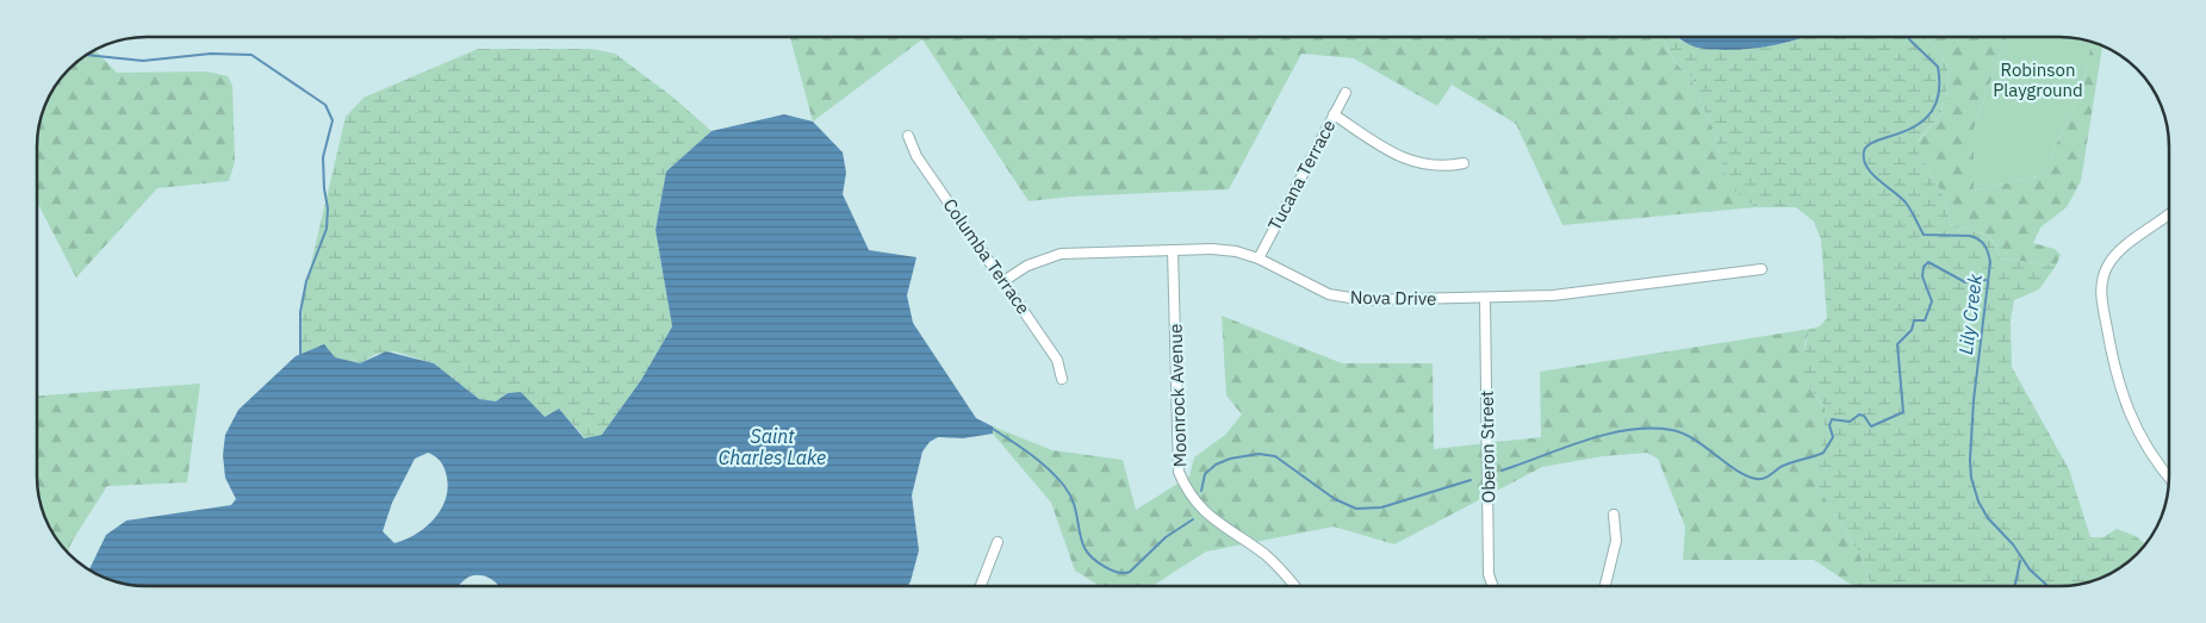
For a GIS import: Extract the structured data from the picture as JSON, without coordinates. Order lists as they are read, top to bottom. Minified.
{"streets":{"street":["Tucana Terrace","Columba Terrace","Nova Drive","Moonrock Avenue","Oberon Street"]},"crossings":[["Tucana Terrace","Nova Drive"],["Columba Terrace","Nova Drive"],["Nova Drive","Moonrock Avenue"],["Nova Drive","Oberon Street"]],"water":["Lily Creek","Saint Charles Lake"],"parks":["Robinson Playground"]}
